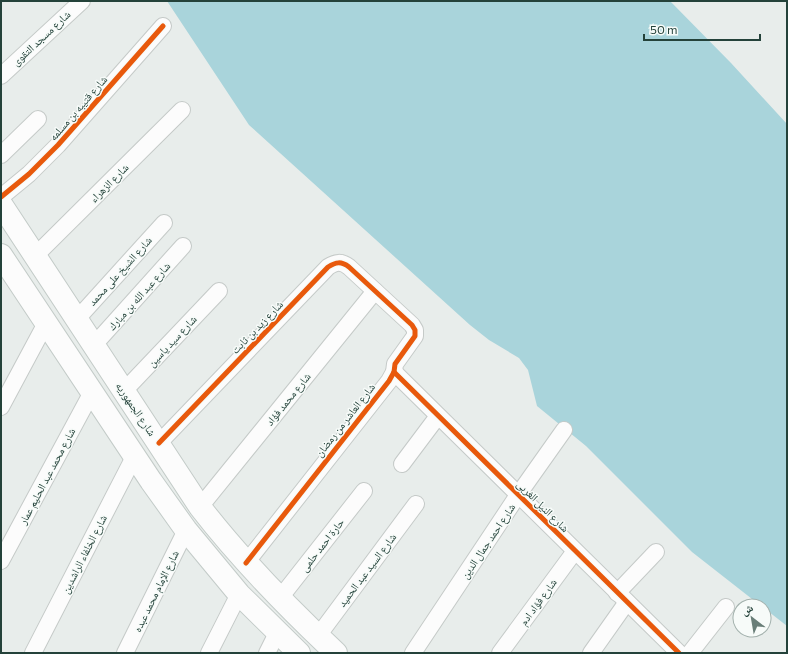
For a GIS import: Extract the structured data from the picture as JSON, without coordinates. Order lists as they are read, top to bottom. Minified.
{"streets":{"street":["شارع مسجد التقوى","شارع قتيبه بن مسلمه","شارع الزهراء","شارع الشيخ على محمد","شارع عبد الله بن مبارك","شارع زيد بن ثابت","شارع سيد ياسين","شارع محمد فؤاد","شارع الجمهوريه","شارع العاشر من رمضان","شارع محمد عبد الحليم عمار","شارع النيل الغربى","شارع احمد جمال الدين","حارة احمد حلمى","شارع الخلفاء الراشدين","شارع السيد عبد الحميد","شارع الإمام محمد عبده","شارع فؤاد ادم"]},"crossings":[["شارع الزهراء","شارع الجمهوريه"],["شارع الشيخ على محمد","شارع الجمهوريه"],["شارع عبد الله بن مبارك","شارع الجمهوريه"],["شارع زيد بن ثابت","شارع محمد فؤاد"],["شارع زيد بن ثابت","شارع الجمهوريه"],["شارع زيد بن ثابت","شارع العاشر من رمضان"],["شارع سيد ياسين","شارع الجمهوريه"],["شارع محمد فؤاد","شارع الجمهوريه"],["شارع محمد فؤاد","شارع العاشر من رمضان"],["شارع الجمهوريه","شارع العاشر من رمضان"],["شارع الجمهوريه","حارة احمد حلمى"],["شارع الجمهوريه","شارع السيد عبد الحميد"],["شارع العاشر من رمضان","شارع النيل الغربى"],["شارع النيل الغربى","شارع احمد جمال الدين"],["شارع النيل الغربى","شارع فؤاد ادم"]],"scale_bar":"50 m","north":"top left"}
